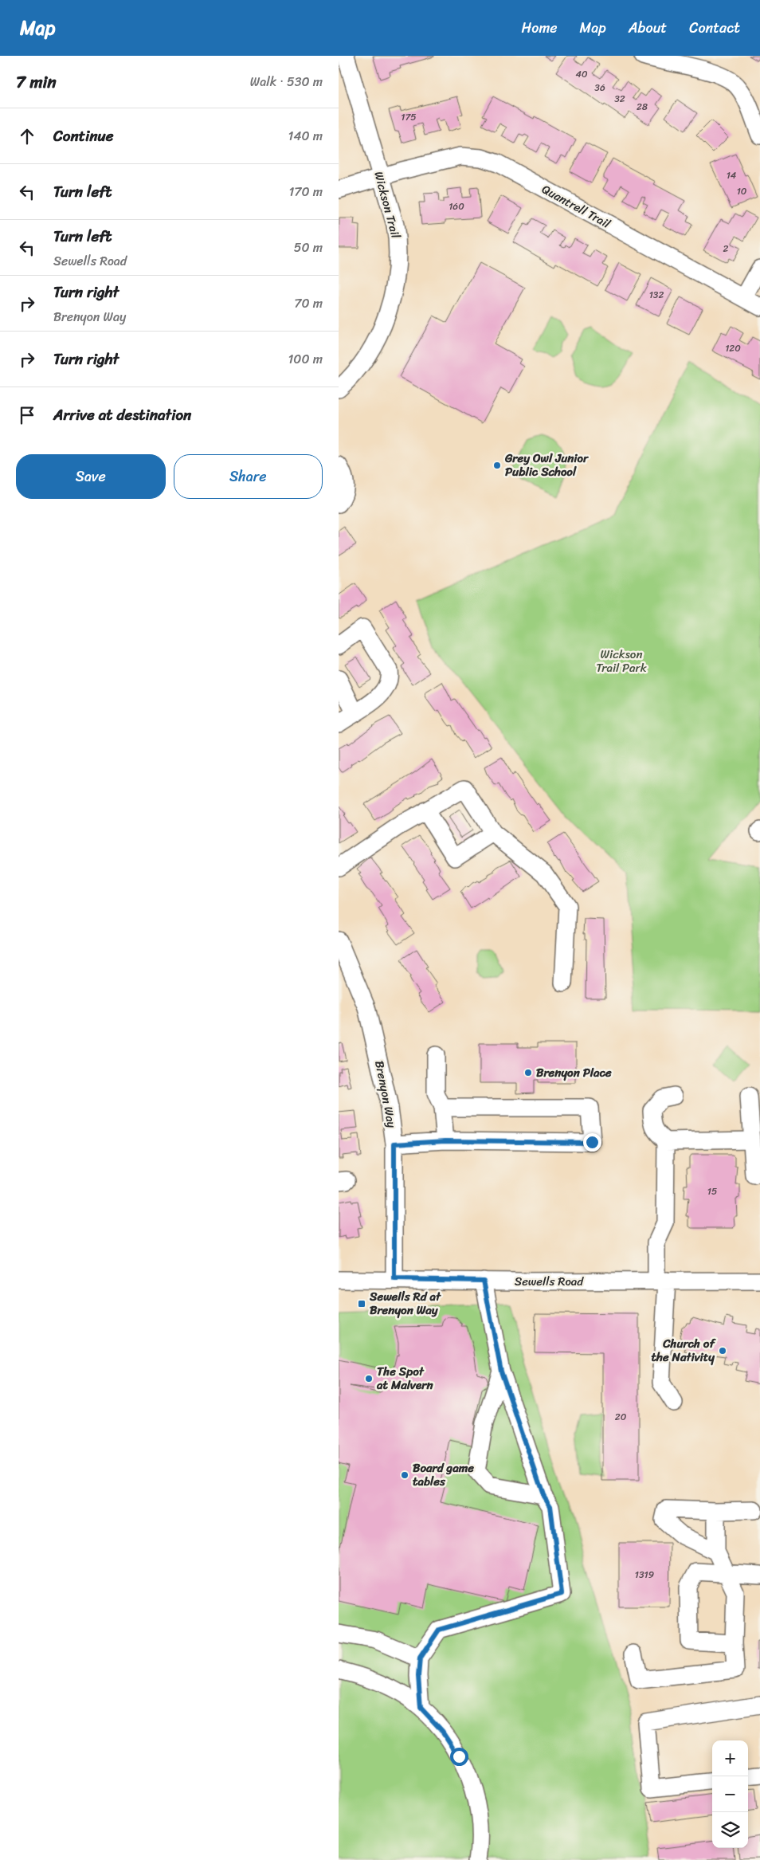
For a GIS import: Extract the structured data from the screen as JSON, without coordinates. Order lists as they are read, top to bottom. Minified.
{"streets":{"street":["Wickson Trail","Quantrell Trail","Brenyon Way","Sewells Road"]},"crossings":[["Wickson Trail","Quantrell Trail"],["Brenyon Way","Sewells Road"]],"parks":["Wickson Trail Park"],"places":{"other":["Grey Owl Junior Public School","Brenyon Place","Church of the Nativity","The Spot at Malvern","Board game tables"],"transit":["Sewells Rd at Brenyon Way"]},"house_numbers":["40","36","32","28","175","14","10","160","2","132","120","15","20","1319"],"page":{"header":"Map","nav":["Home","Map","About","Contact"],"heading":["7 min","Walk · 530 m"],"list":[["Continue","140 m"],["Turn left","170 m"],["Turn left","Sewells Road","50 m"],["Turn right","Brenyon Way","70 m"],["Turn right","100 m"],"Arrive at destination"],"buttons":["Save","Share"],"map_buttons":["+","−"]}}
